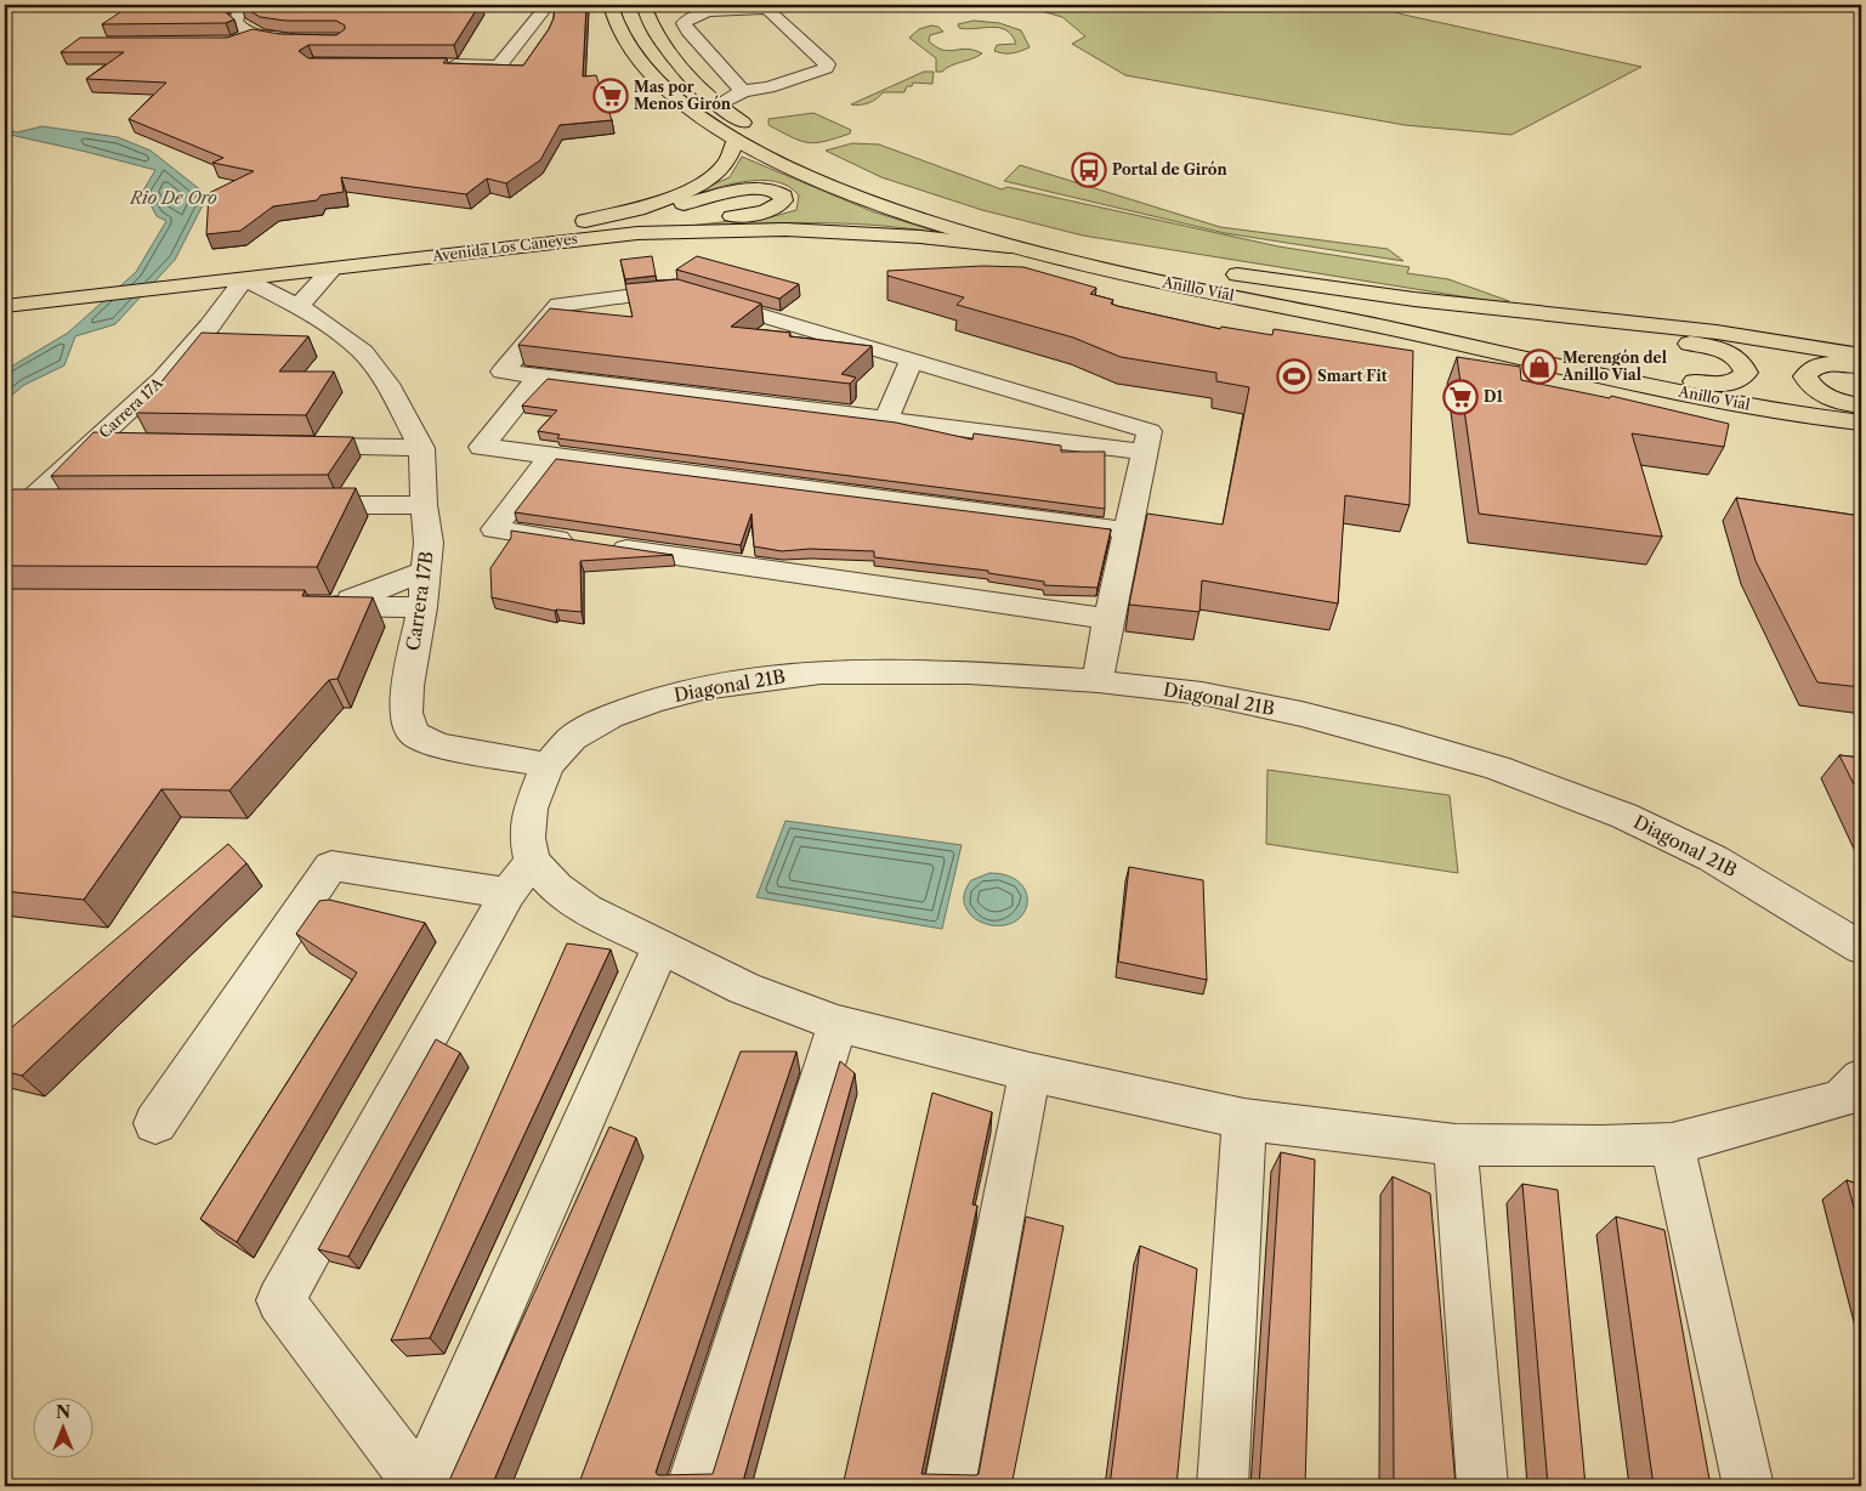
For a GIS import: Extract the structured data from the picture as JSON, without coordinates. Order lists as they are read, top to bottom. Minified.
{"streets":{"main road":["Avenida Los Caneyes","Anillo Víal"],"street":["Carrera 17A","Carrera 17B","Diagonal 21B"]},"crossings":[["Avenida Los Caneyes","Anillo Víal"],["Avenida Los Caneyes","Carrera 17A"],["Avenida Los Caneyes","Carrera 17B"],["Carrera 17A","Carrera 17B"],["Carrera 17B","Diagonal 21B"]],"water":["Rio De Oro"],"places":{"supermarket":["Mas por Menos Girón","D1"],"bus stop":["Portal de Girón"],"shop":["Merengón del Anillo Vial"],"sports":["Smart Fit"]},"north":"top"}
